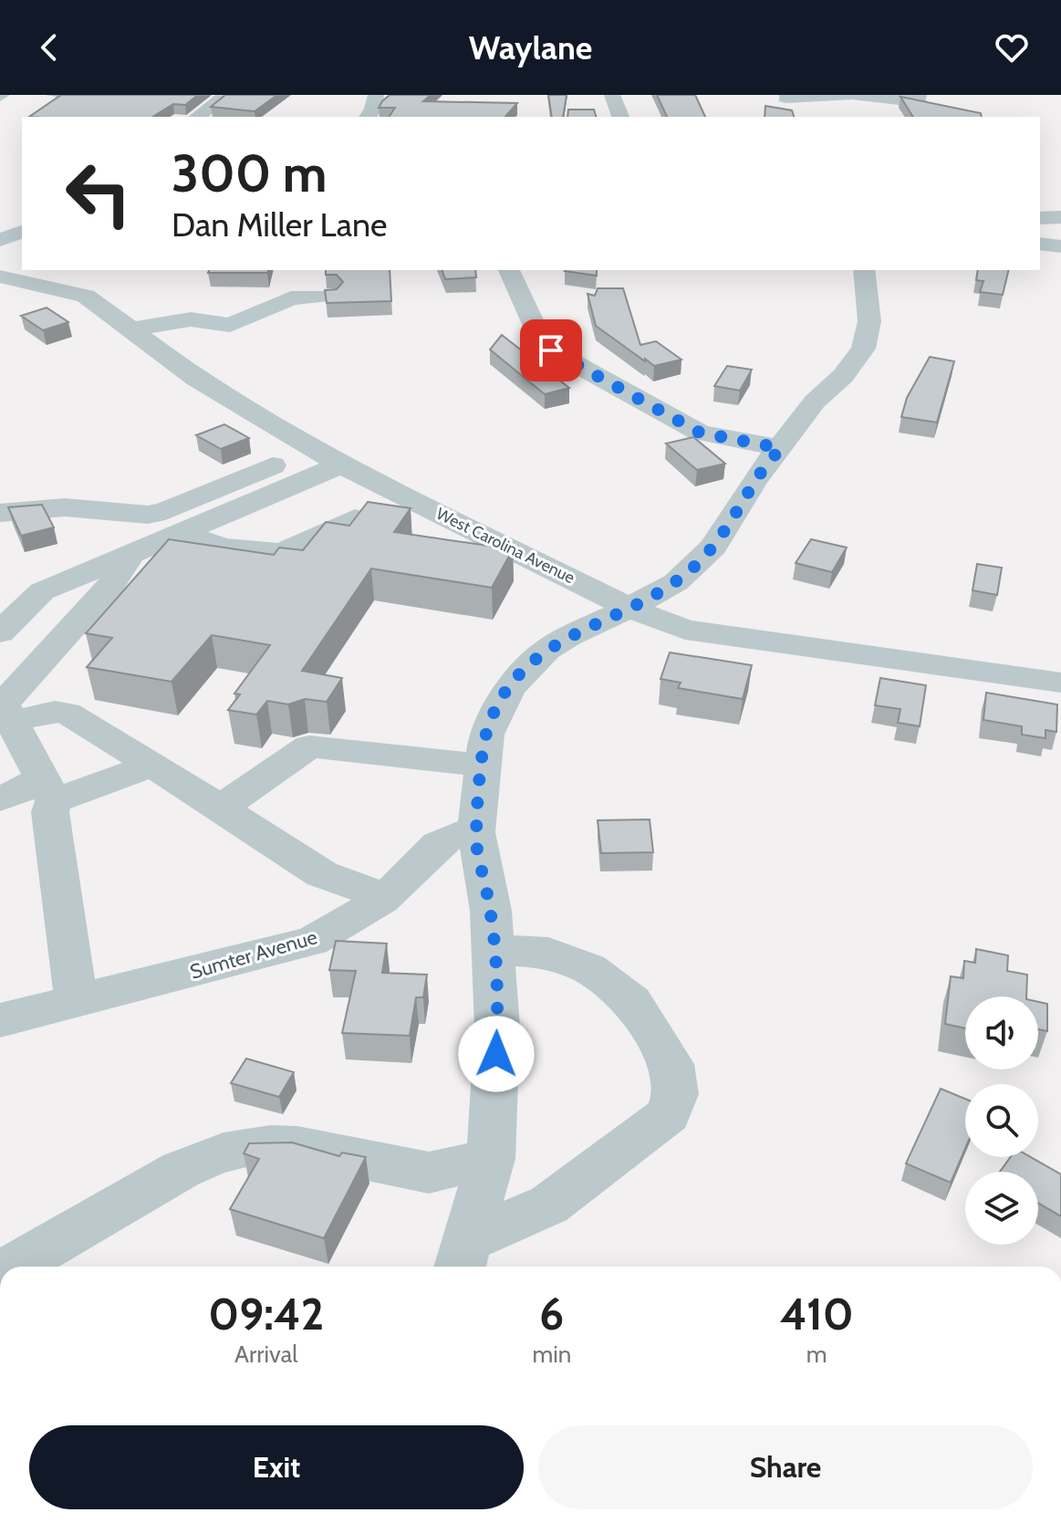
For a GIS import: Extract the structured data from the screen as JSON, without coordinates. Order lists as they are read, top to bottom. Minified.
{"streets":{"street":["West Carolina Avenue","Sumter Avenue"]},"page":{"header":"Waylane","turn":["300 m","Dan Miller Lane"],"eta":["09:42","Arrival","6","min","410","m"],"buttons":["Exit","Share"]}}
